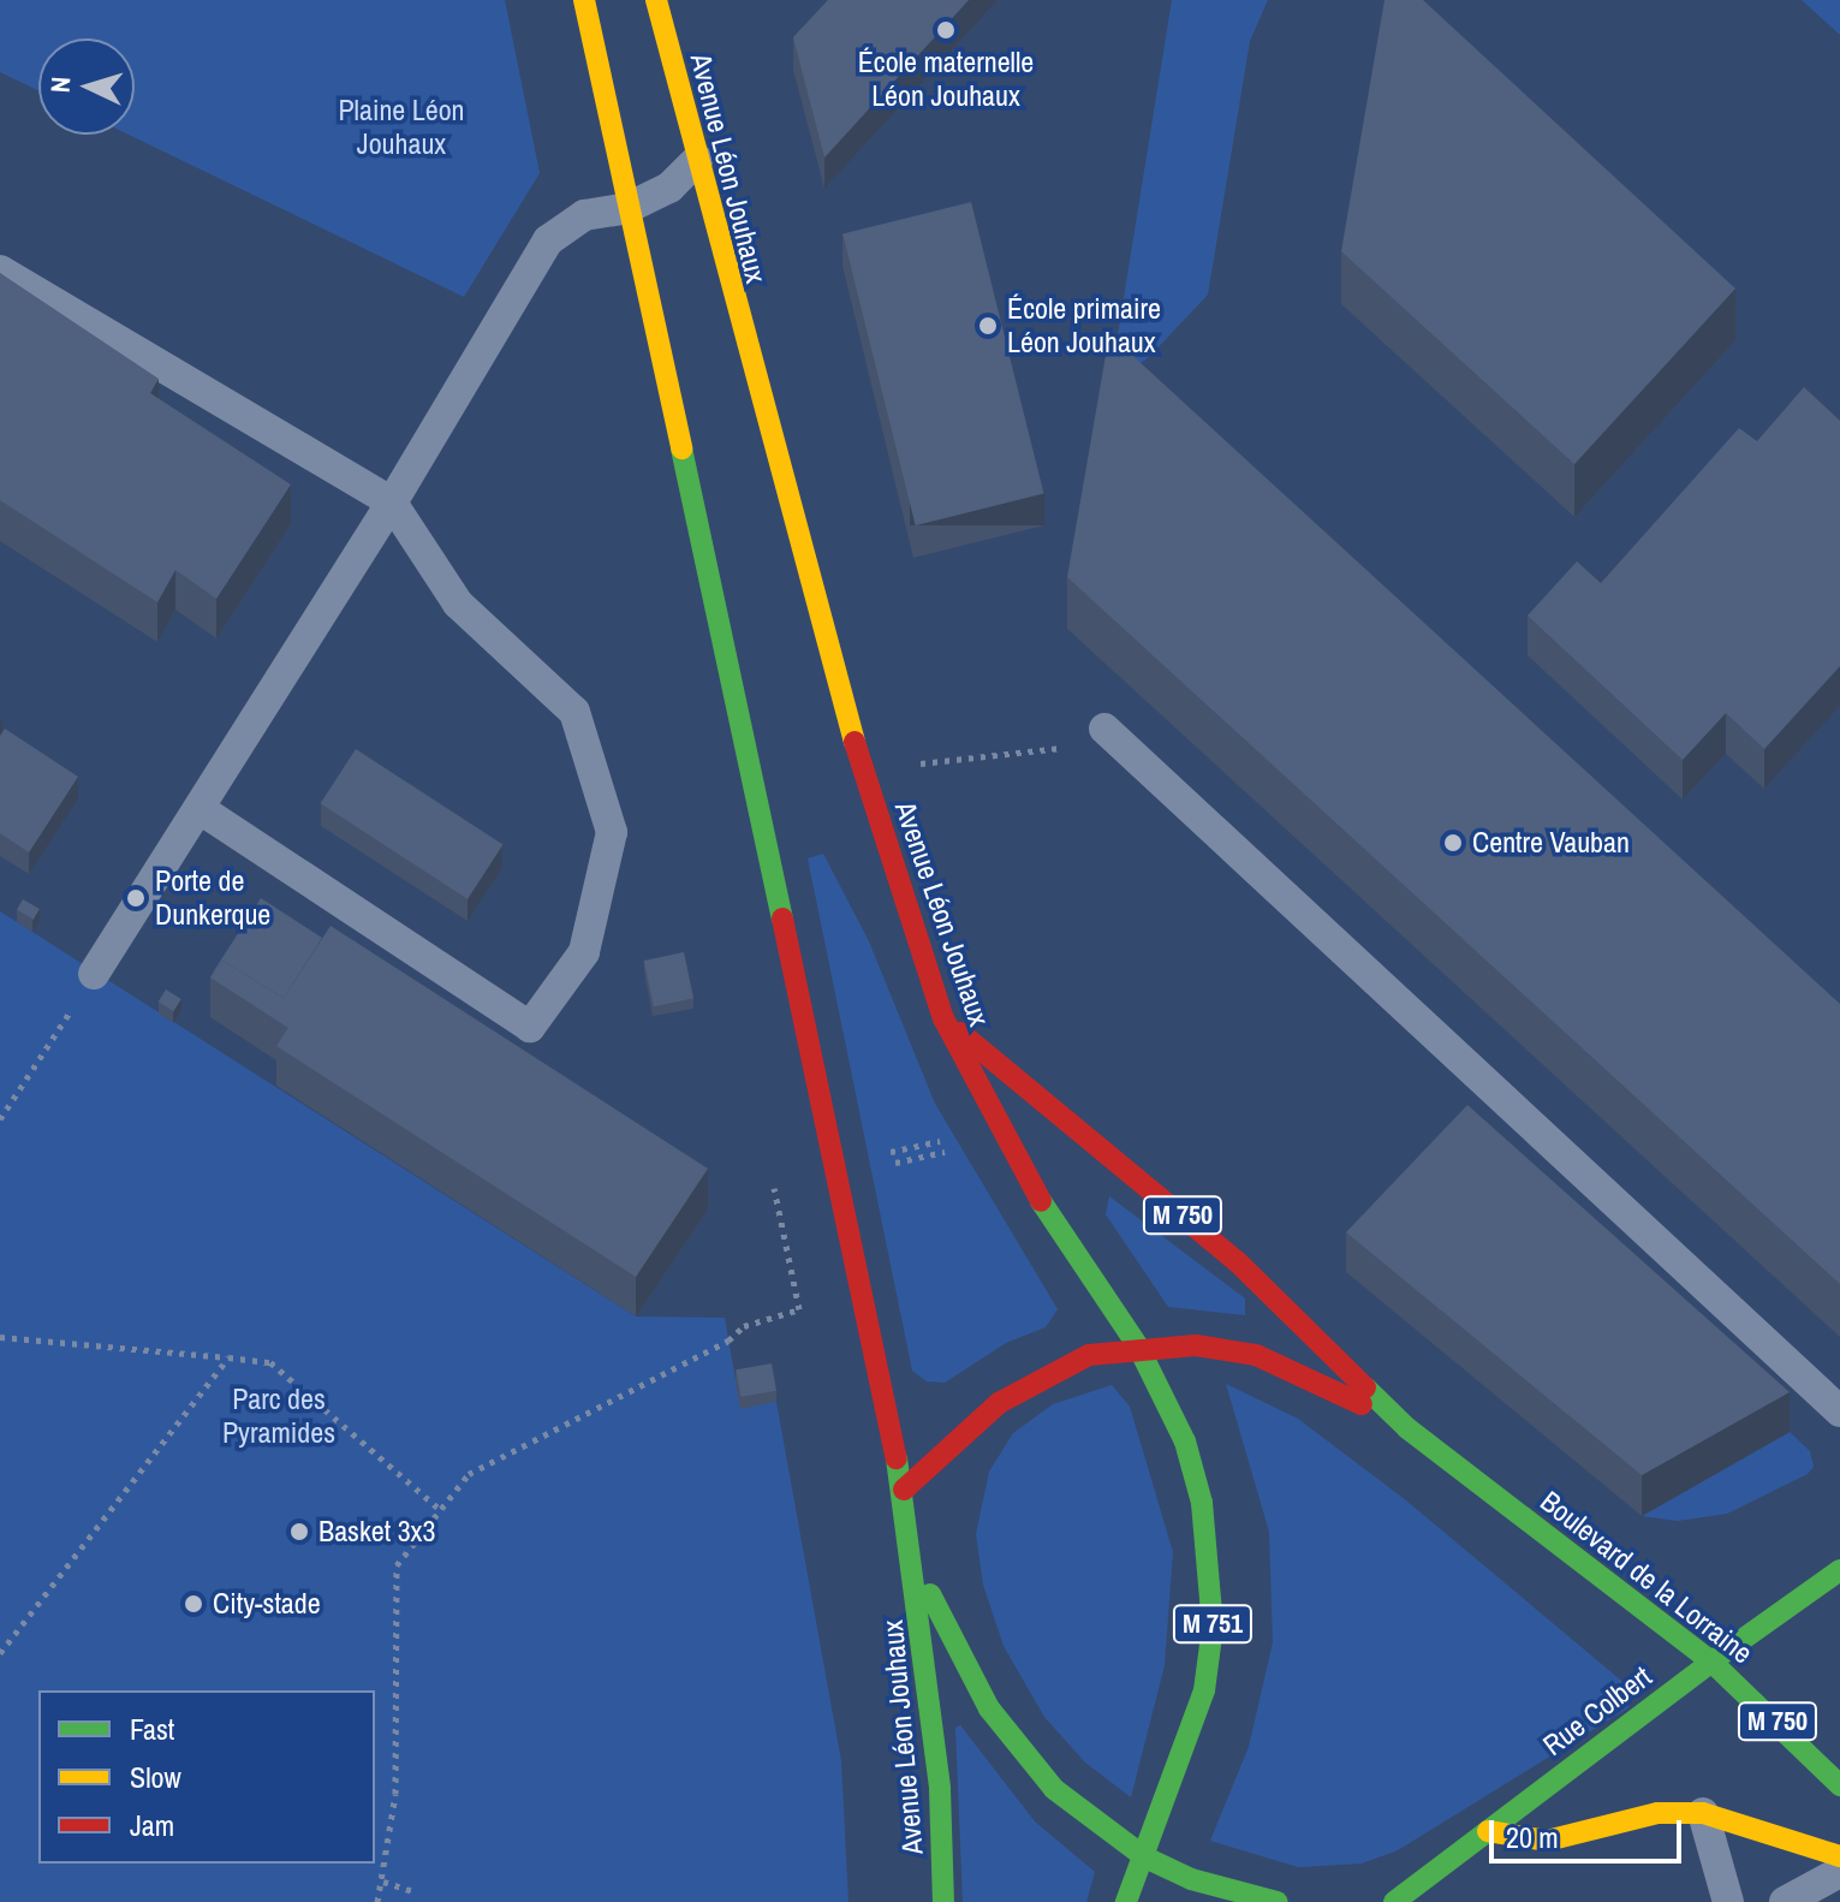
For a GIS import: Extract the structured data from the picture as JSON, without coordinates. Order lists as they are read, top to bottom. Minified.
{"streets":{"main road":["Avenue Léon Jouhaux","M 750","Boulevard de la Lorraine","M 751","Rue Colbert"]},"crossings":[["Avenue Léon Jouhaux","Boulevard de la Lorraine"],["Boulevard de la Lorraine","Rue Colbert"]],"parks":["Plaine Léon Jouhaux","Parc des Pyramides"],"places":["École maternelle Léon Jouhaux","École primaire Léon Jouhaux","Centre Vauban","Porte de Dunkerque","Basket 3x3","City-stade"],"legend":["Fast","Slow","Jam"],"scale_bar":"20 m","north":"left"}
